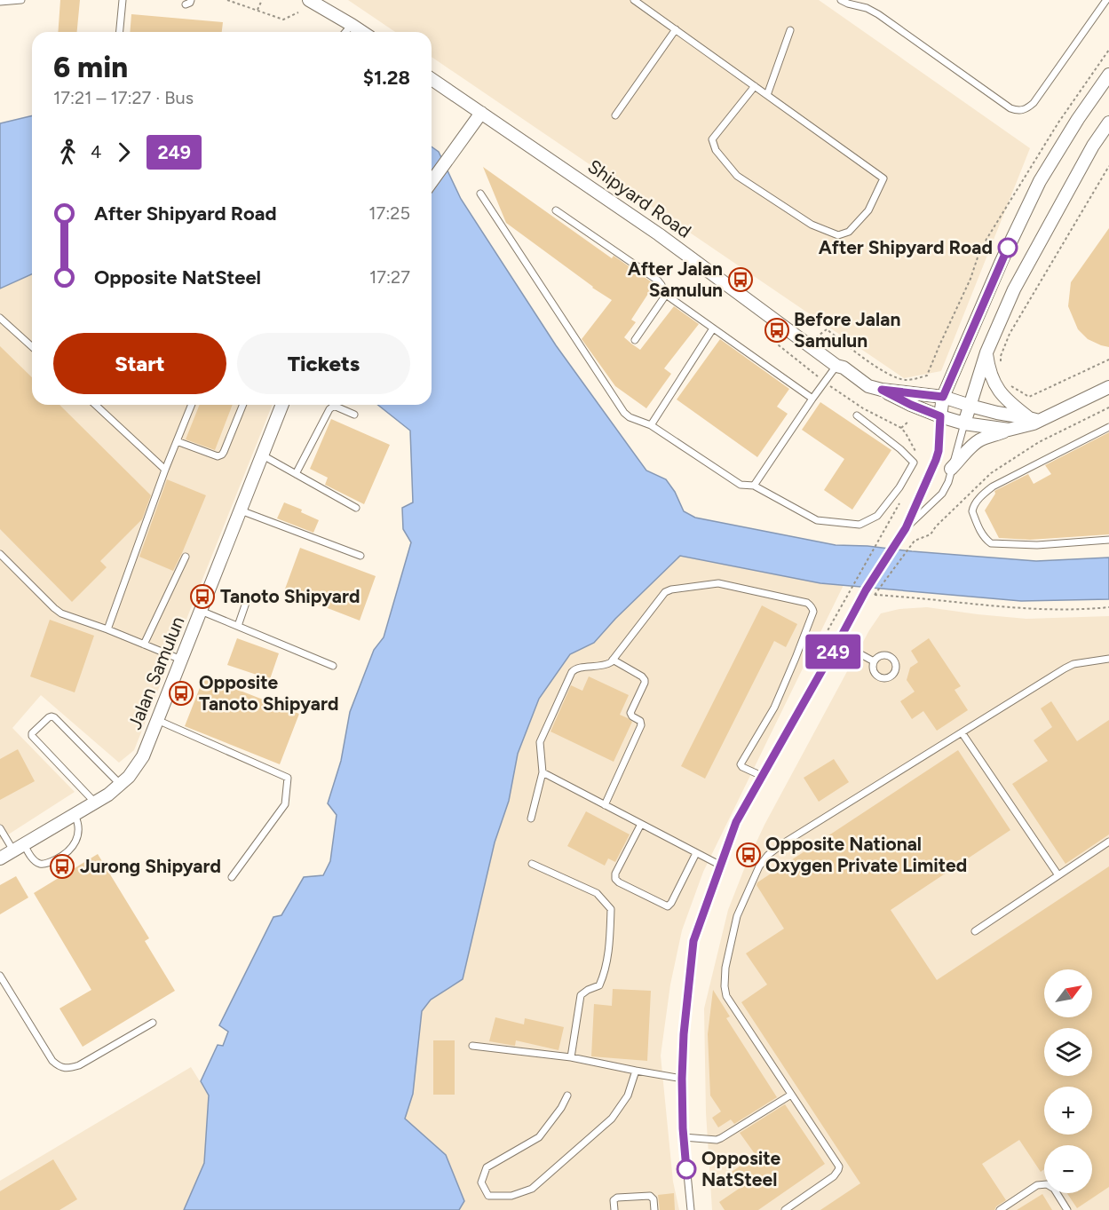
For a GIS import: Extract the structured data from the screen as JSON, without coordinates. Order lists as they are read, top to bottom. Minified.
{"streets":{"street":["Shipyard Road","Jalan Samulun"]},"places":{"other":["After Shipyard Road","Opposite NatSteel"],"bus stop":["After Jalan Samulun","Before Jalan Samulun","Tanoto Shipyard","Opposite Tanoto Shipyard","Opposite National Oxygen Private Limited","Jurong Shipyard"]},"lines":["bus line 249"],"north":"top right","page":{"on_map":"249","heading":["6 min","17:21 – 17:27 · Bus","$1.28"],"legs":["4","249"],"list":[{"name":"After Shipyard Road","value":"17:25"},{"name":"Opposite NatSteel","value":"17:27"}],"buttons":["Start","Tickets"],"map_buttons":["+","−"]}}
